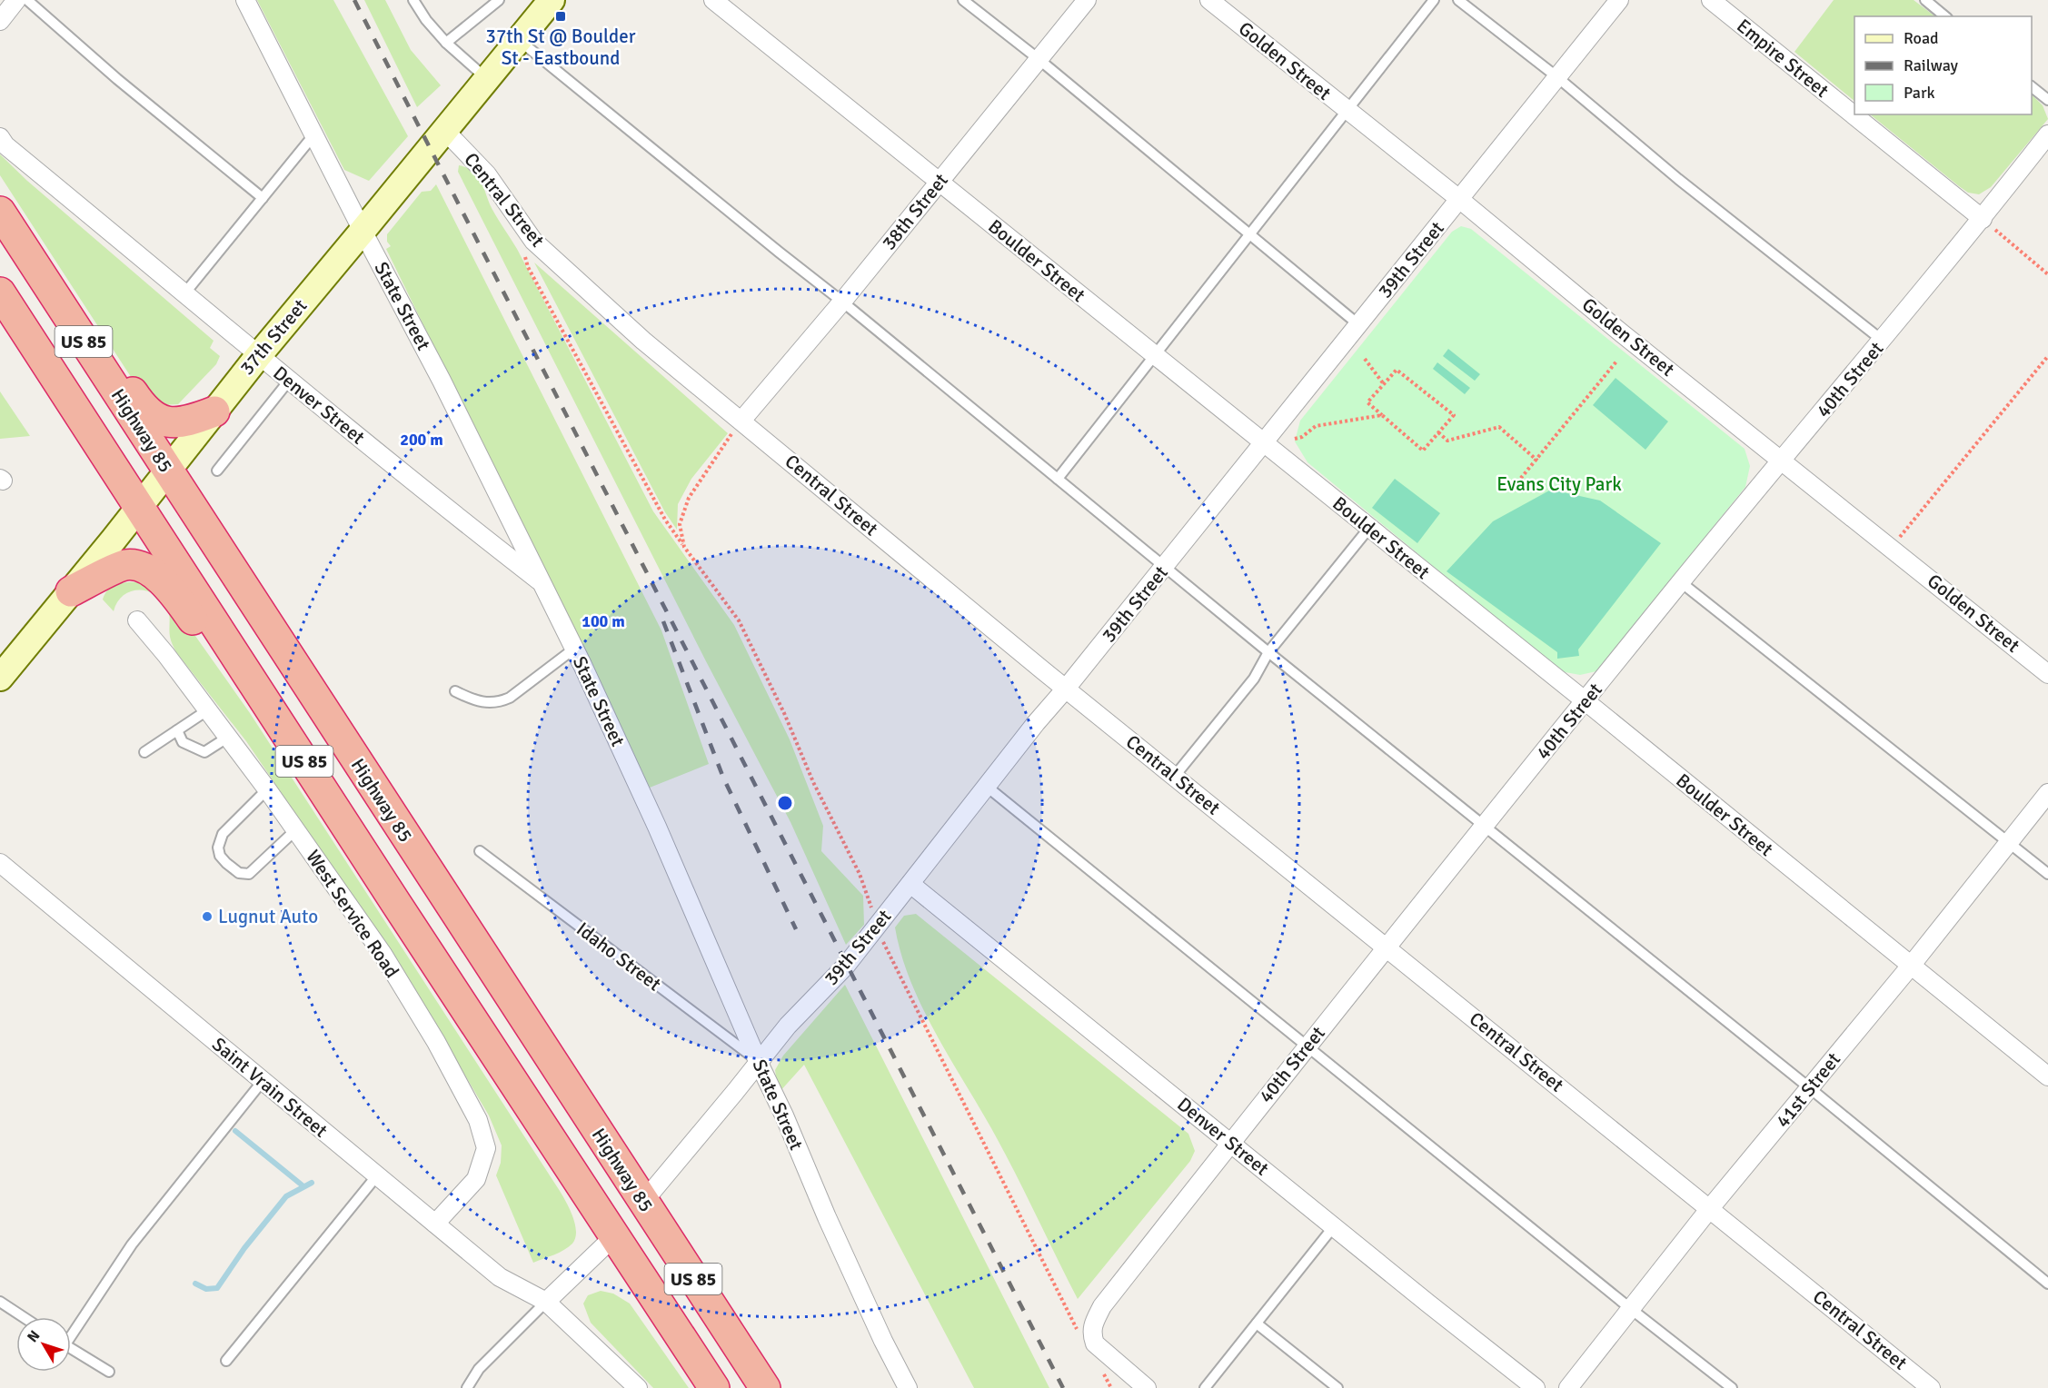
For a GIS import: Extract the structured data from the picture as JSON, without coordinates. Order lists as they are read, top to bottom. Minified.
{"streets":{"highway":["US 85","Highway 85"],"main road":["37th Street"],"street":["Empire Street","Golden Street","Central Street","38th Street","39th Street","Boulder Street","State Street","40th Street","Denver Street","West Service Road","Saint Vrain Street","41st Street"],"lane":["Idaho Street"]},"crossings":[["Empire Street","40th Street"],["Golden Street","39th Street"],["Golden Street","40th Street"],["Central Street","38th Street"],["Central Street","39th Street"],["Central Street","37th Street"],["Central Street","40th Street"],["Central Street","41st Street"],["38th Street","Boulder Street"],["39th Street","Boulder Street"],["39th Street","State Street"],["39th Street","Denver Street"],["39th Street","Highway 85"],["39th Street","Idaho Street"],["Boulder Street","40th Street"],["Boulder Street","41st Street"],["State Street","37th Street"],["State Street","Denver Street"],["State Street","Idaho Street"],["37th Street","US 85"],["37th Street","Denver Street"],["37th Street","Highway 85"],["40th Street","Denver Street"],["West Service Road","Saint Vrain Street"]],"parks":["Evans City Park"],"places":{"transit":["37th St @ Boulder St - Eastbound"],"other":["Lugnut Auto"]},"legend":["Road","Railway","Park"],"north":"top left","rings":["200 m","100 m"]}
